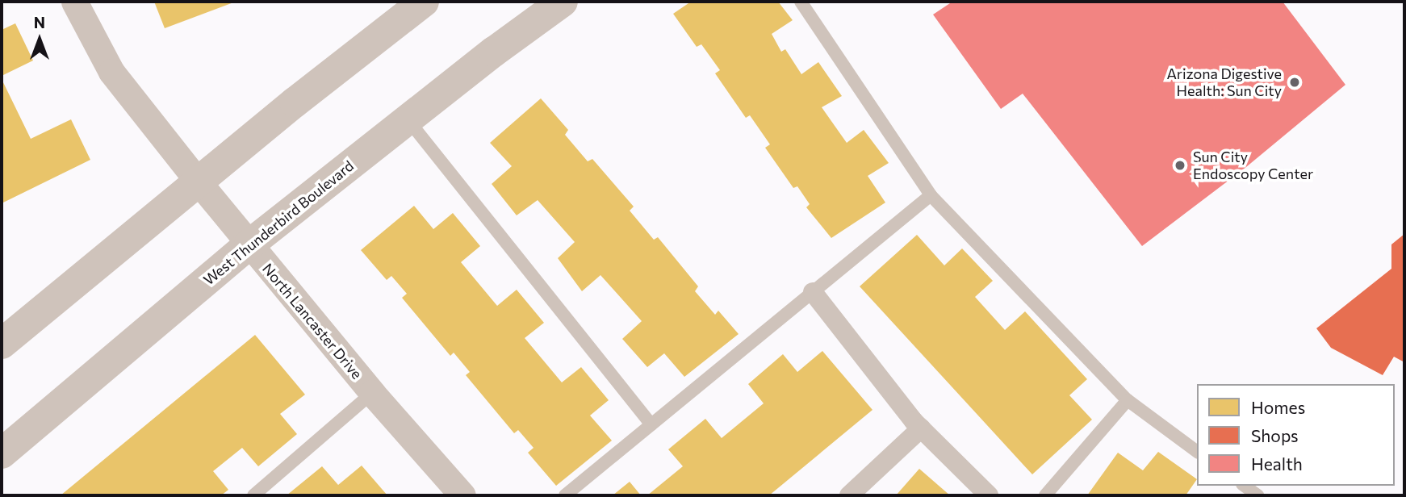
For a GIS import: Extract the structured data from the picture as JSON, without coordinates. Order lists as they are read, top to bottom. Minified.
{"streets":{"street":["West Thunderbird Boulevard","North Lancaster Drive"]},"crossings":[["West Thunderbird Boulevard","North Lancaster Drive"]],"places":["Arizona Digestive Health: Sun City","Sun City Endoscopy Center"],"legend":["Homes","Shops","Health"],"north":"top"}
